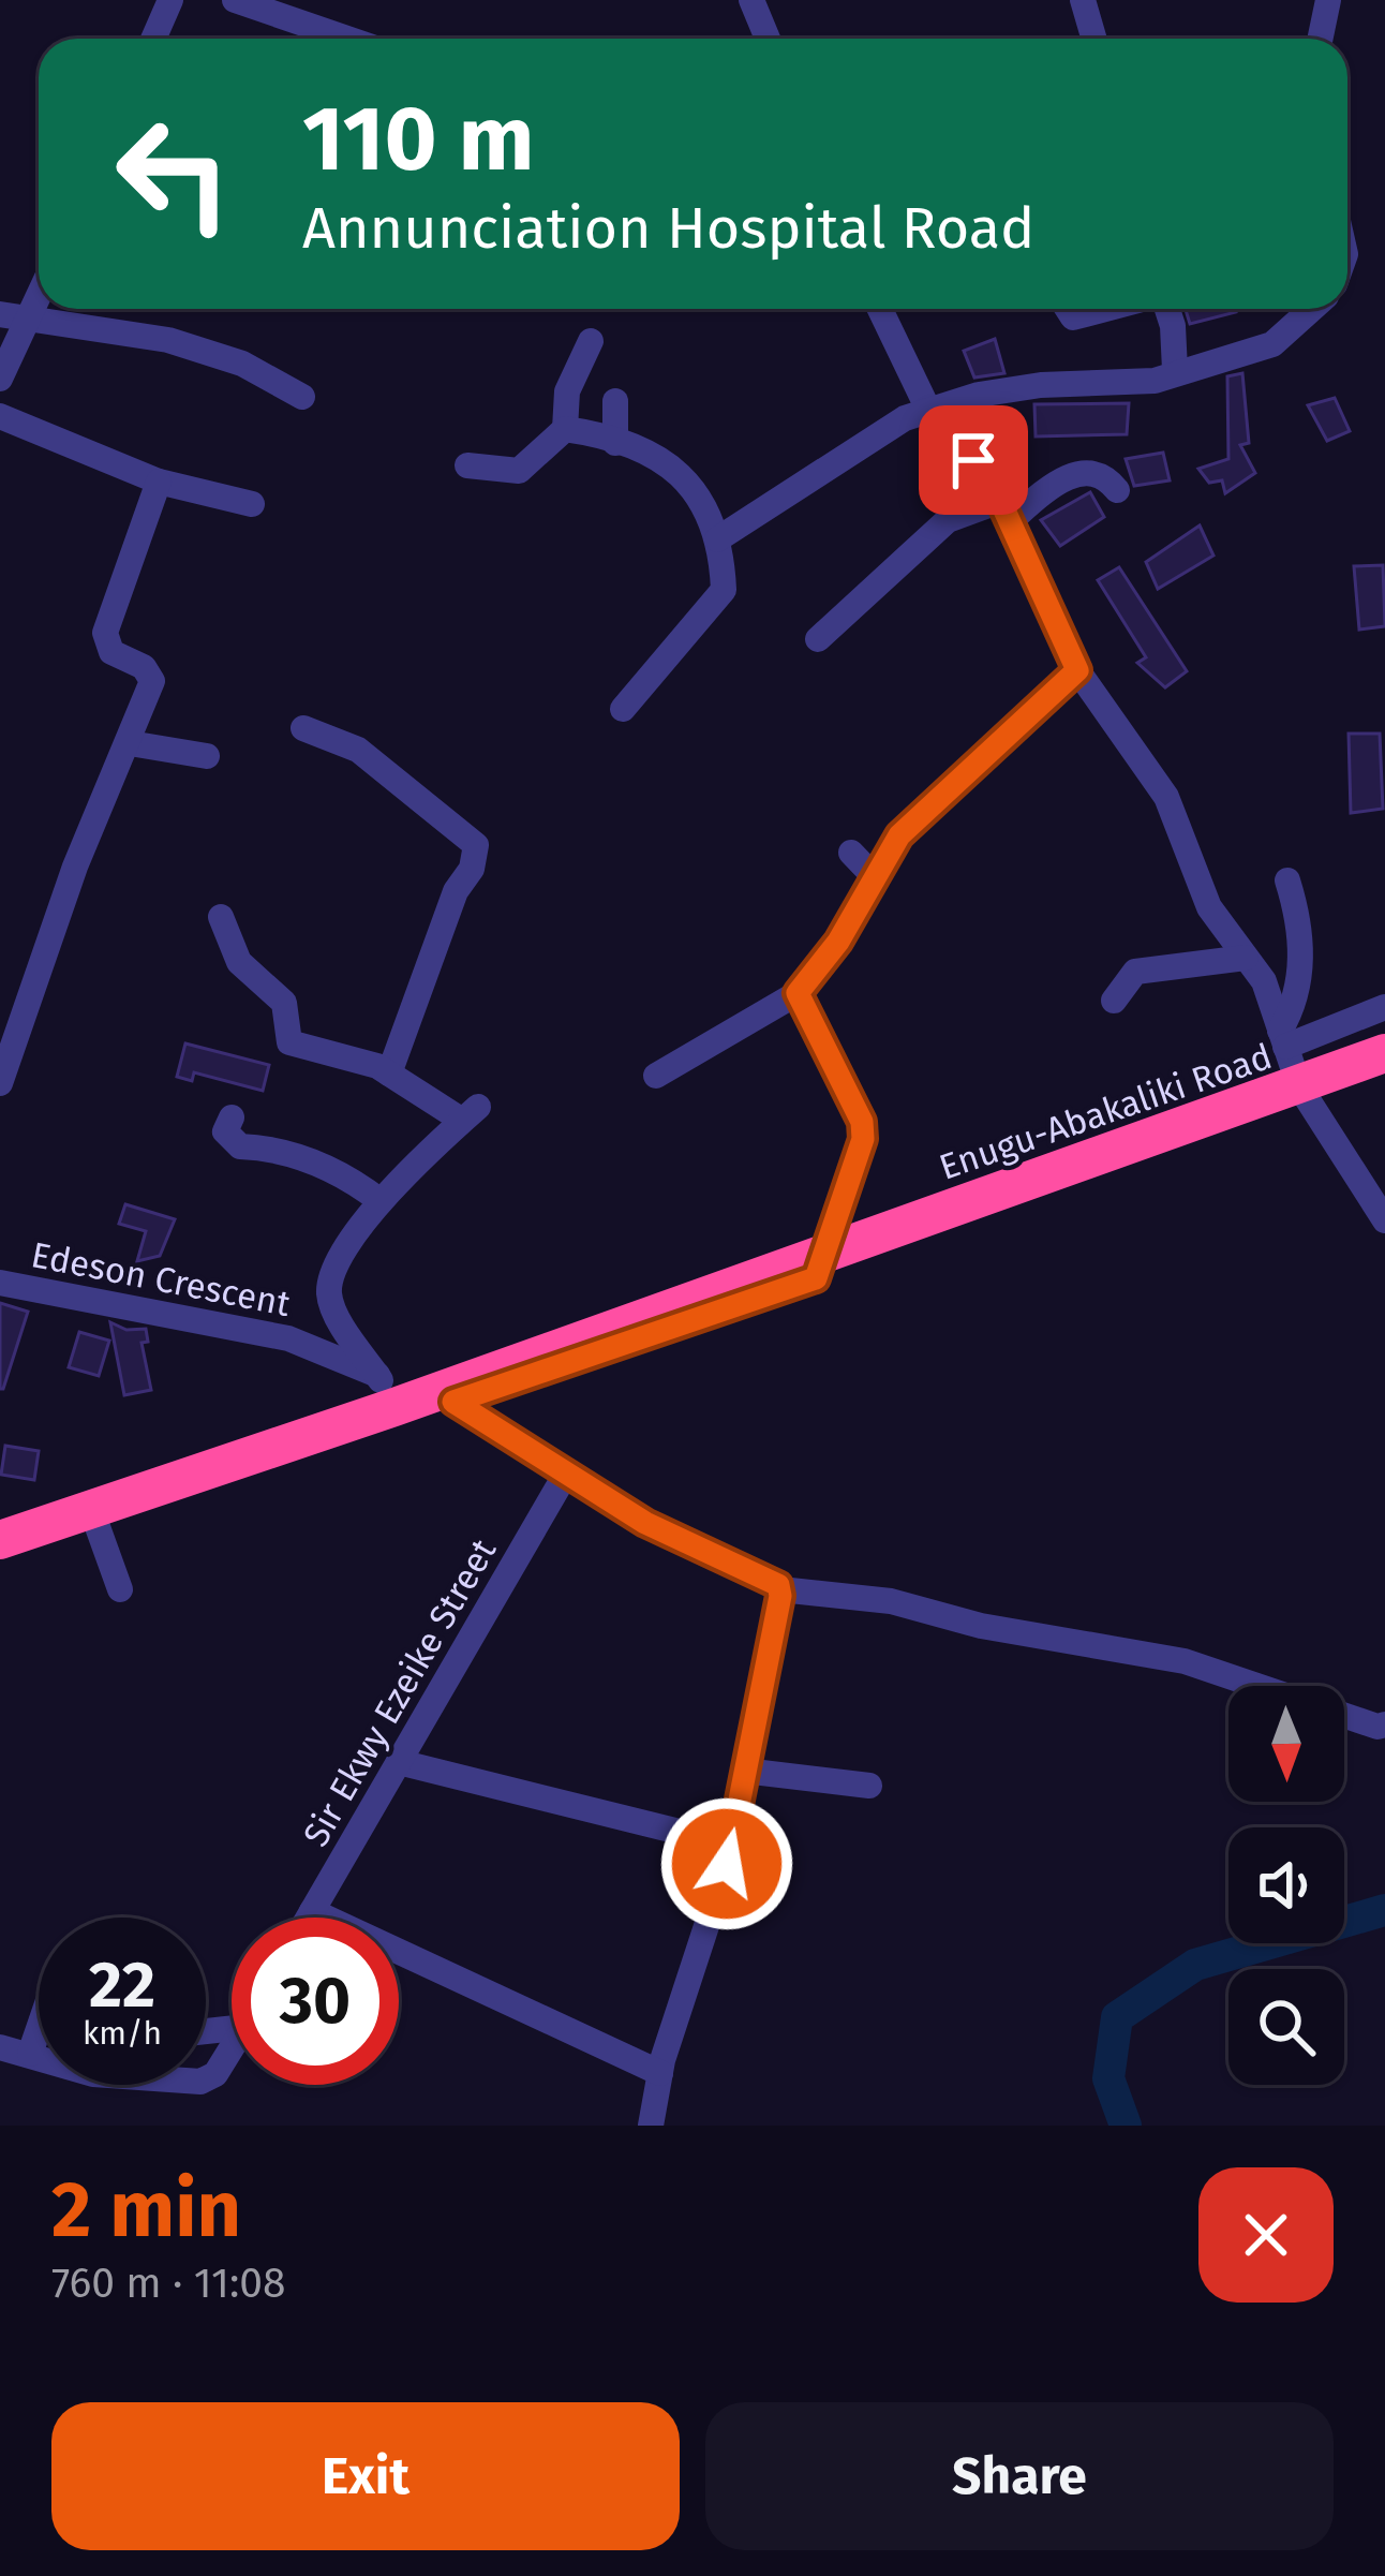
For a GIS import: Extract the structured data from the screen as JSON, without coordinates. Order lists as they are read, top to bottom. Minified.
{"streets":{"highway":["Enugu-Abakaliki Road"],"street":["Edeson Crescent","Sir Ekwy Ezeike Street"]},"crossings":[["Enugu-Abakaliki Road","Edeson Crescent"]],"north":"bottom","page":{"turn":["110 m","Annunciation Hospital Road"],"speed":"22 km/h","limit":"30","heading":["2 min","760 m · 11:08"],"buttons":["Exit","Share"]}}
